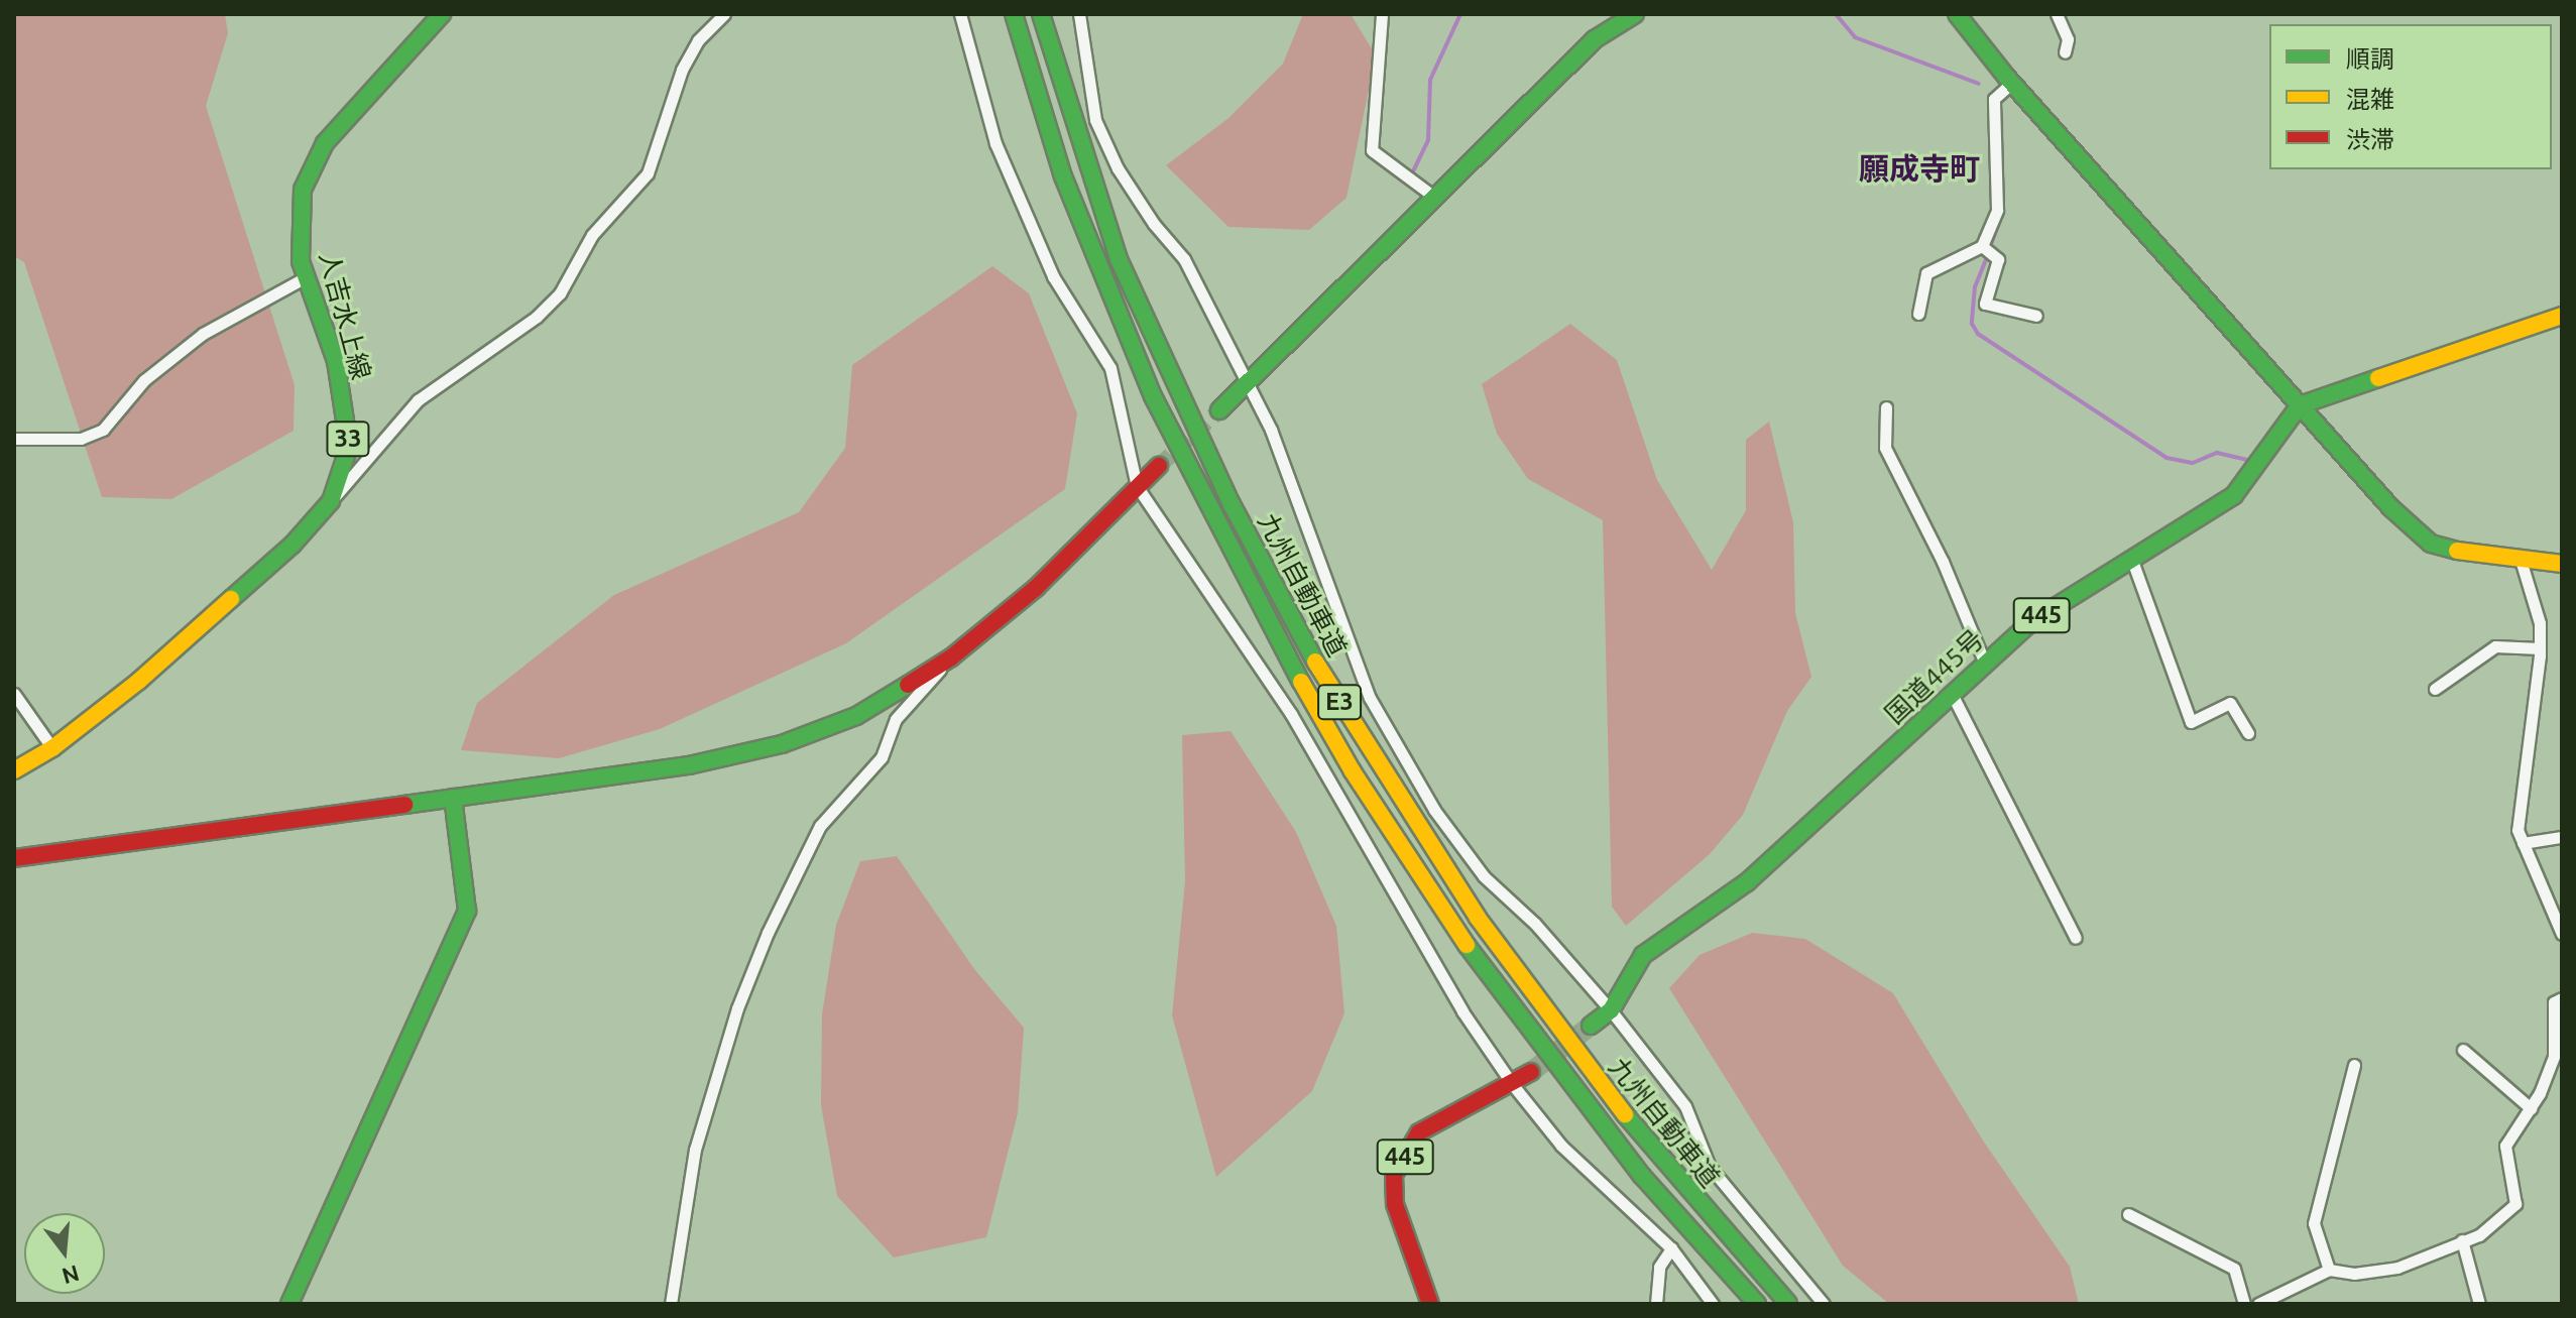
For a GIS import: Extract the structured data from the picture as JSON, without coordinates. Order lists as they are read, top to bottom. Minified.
{"streets":{"main road":["人吉水上線","33","九州自動車道","445","国道445号","E3"]},"districts":["願成寺町"],"legend":["順調","混雑","渋滞"],"north":"bottom"}
